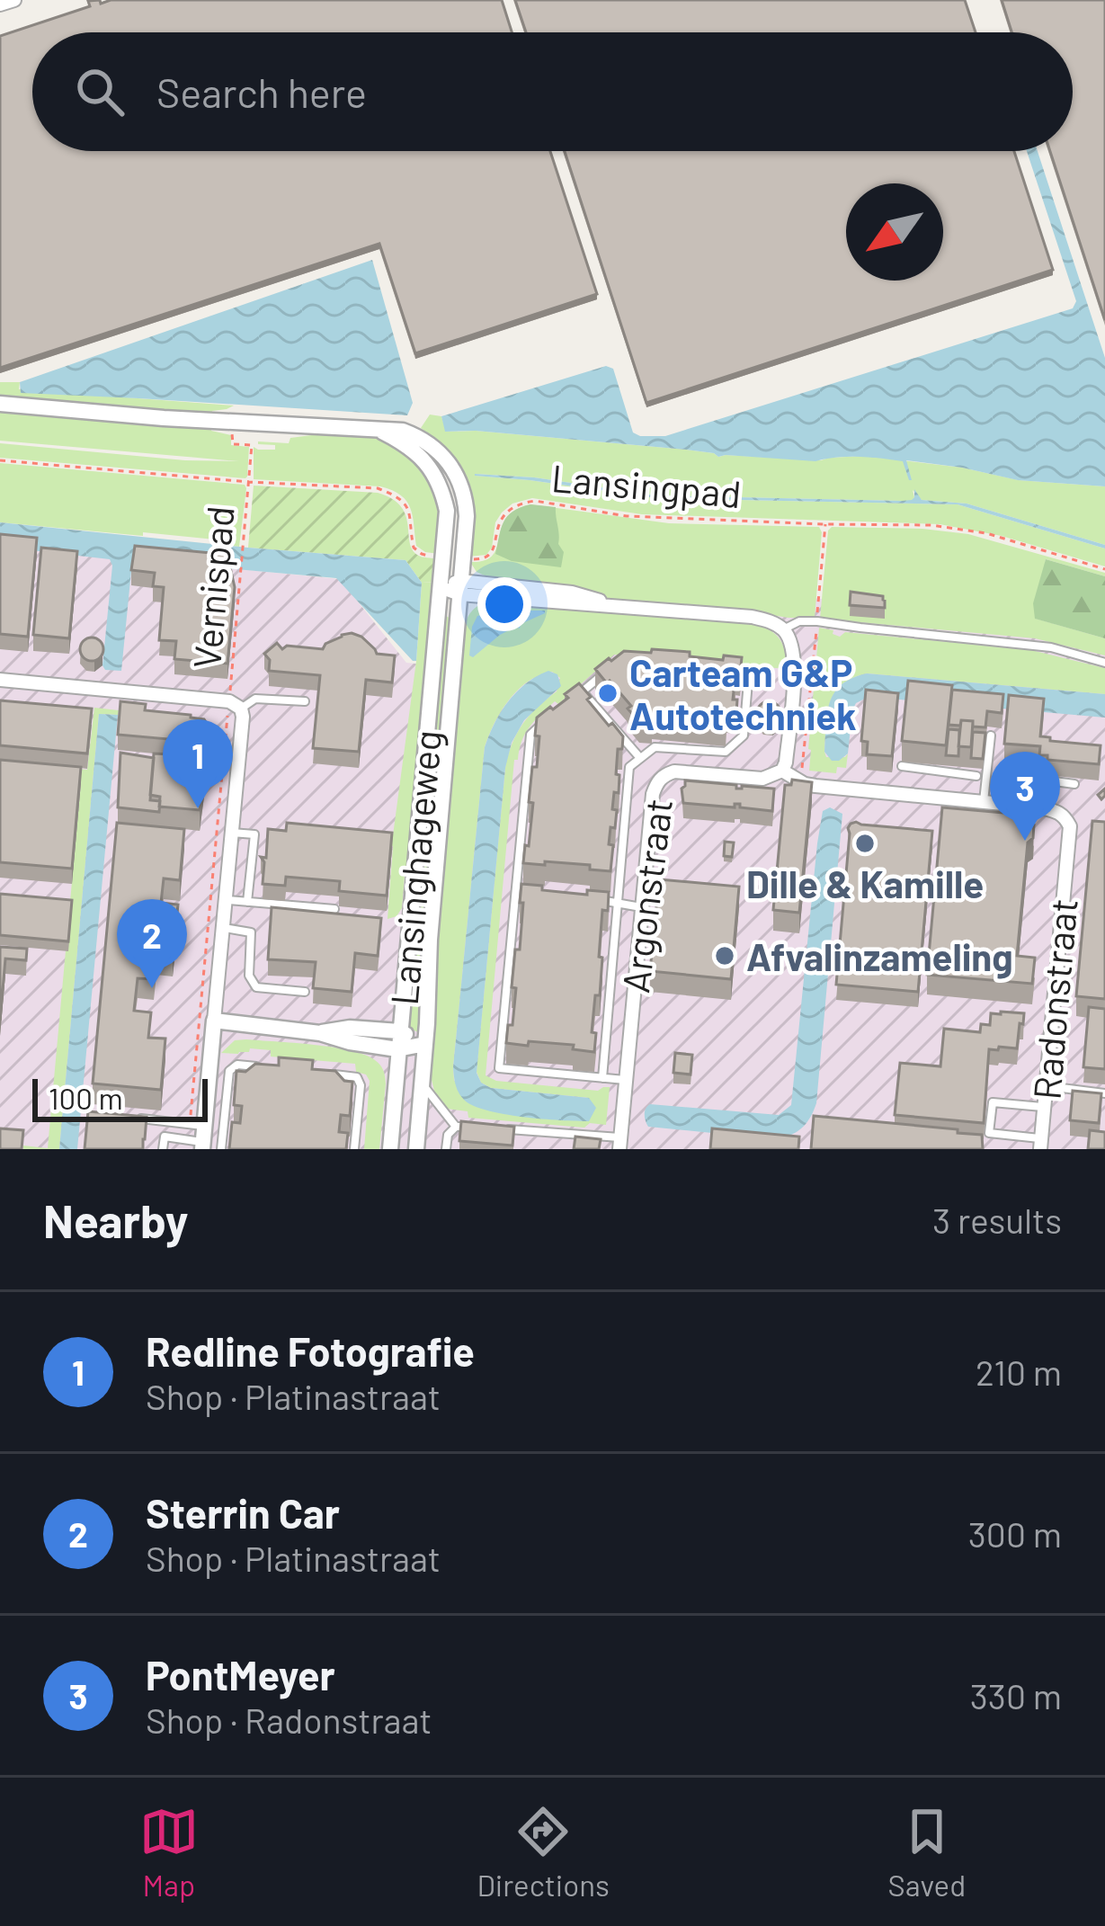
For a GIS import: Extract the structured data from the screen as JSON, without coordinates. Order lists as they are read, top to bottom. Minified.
{"streets":{"street":["Lansinghageweg","Argonstraat","Radonstraat"],"path":["Lansingpad","Vernispad"]},"crossings":[["Lansingpad","Lansinghageweg"],["Argonstraat","Radonstraat"]],"places":["Carteam G&P Autotechniek","Dille & Kamille","Afvalinzameling"],"scale_bar":"100 m","north":"bottom left","page":{"search":"Search here","pins":["1","3","2"],"scale":"100 m","heading":["Nearby","3 results"],"list":[{"mark":"1","name":"Redline Fotografie","note":"Shop · Platinastraat","value":"210 m"},{"mark":"2","name":"Sterrin Car","note":"Shop · Platinastraat","value":"300 m"},{"mark":"3","name":"PontMeyer","note":"Shop · Radonstraat","value":"330 m"}],"nav":["Map","Directions","Saved"]}}
